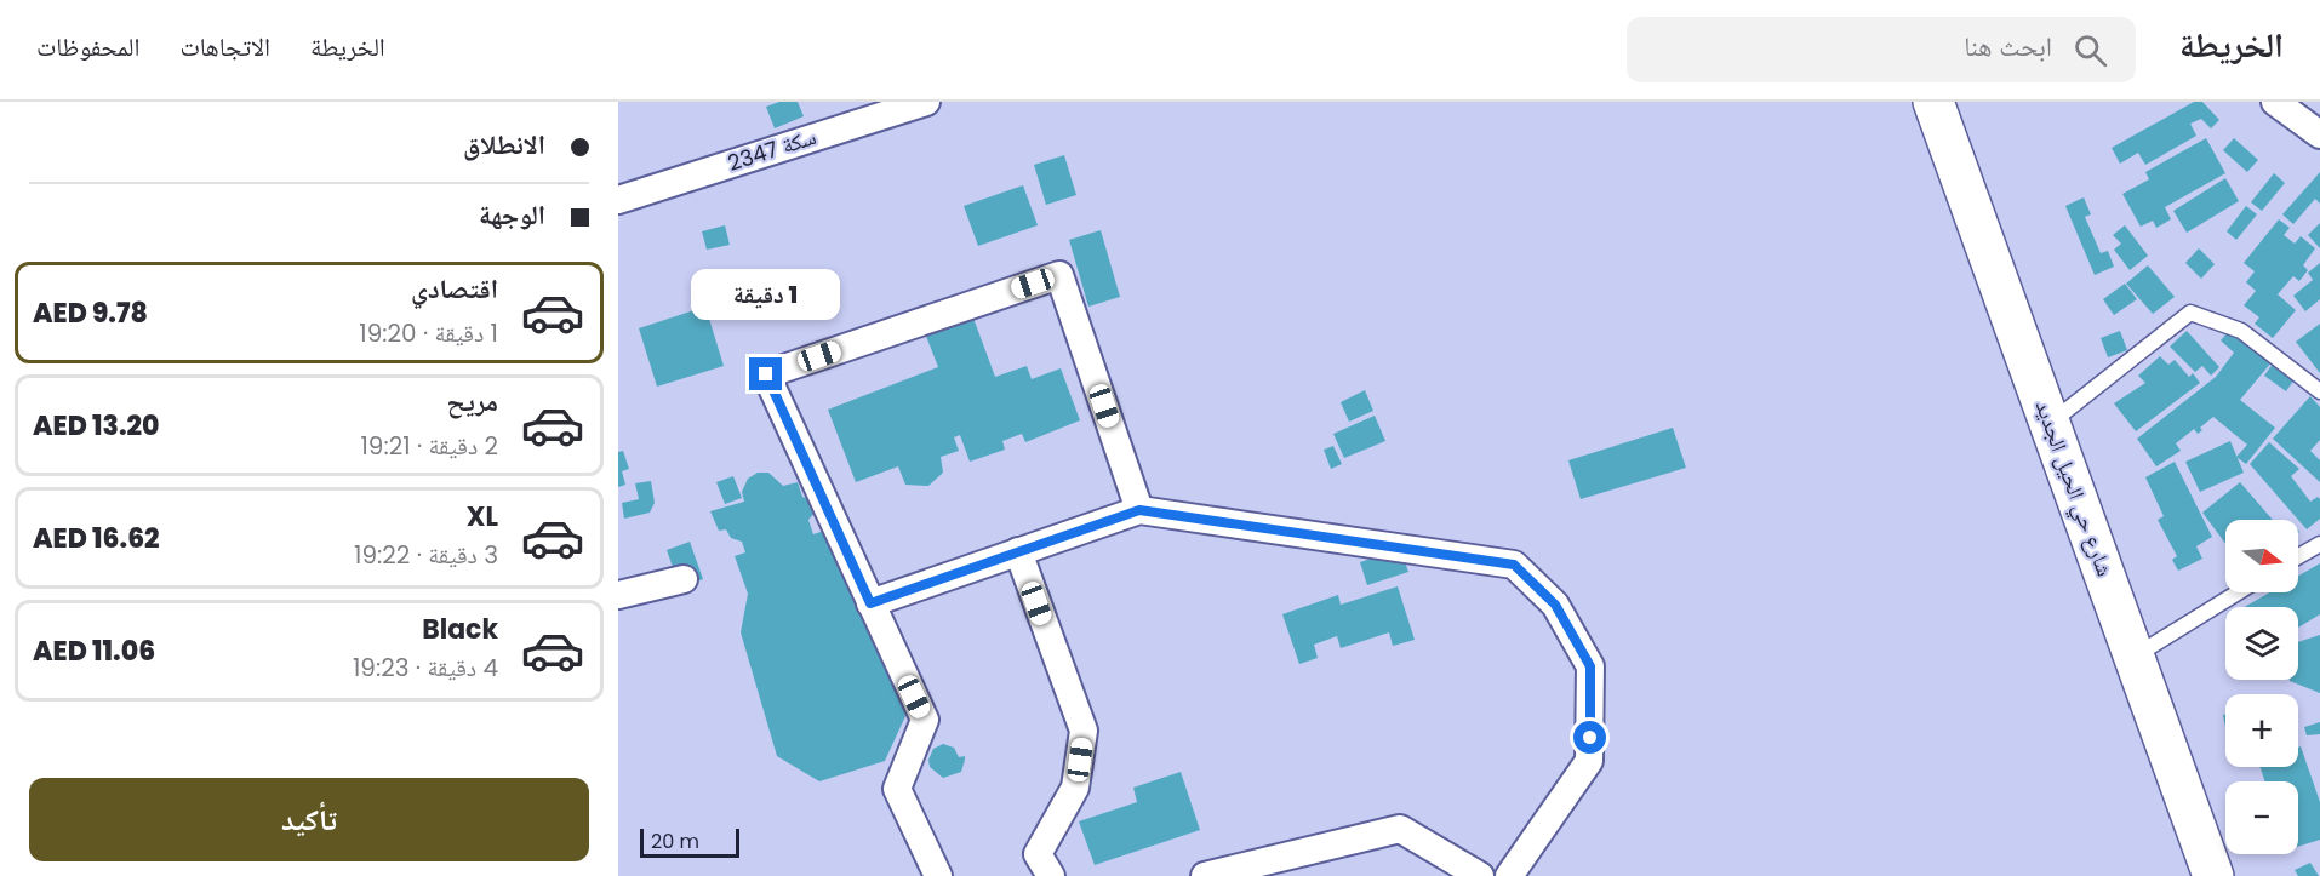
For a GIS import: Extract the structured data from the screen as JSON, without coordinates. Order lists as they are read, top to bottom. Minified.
{"streets":{"street":["سكة 2347","شارع حي الحيل الجديد"]},"scale_bar":"20 m","north":"right","page":{"header":"الخريطة","search":"ابحث هنا","nav":["الخريطة","الاتجاهات","المحفوظات"],"banner":["الانطلاق","الوجهة"],"list":[{"name":"اقتصادي","note":"1 دقيقة · 19:20","value":"AED 9.78"},{"name":"مريح","note":"2 دقيقة · 19:21","value":"AED 13.20"},{"name":"XL","note":"3 دقيقة · 19:22","value":"AED 16.62"},{"name":"Black","note":"4 دقيقة · 19:23","value":"AED 11.06"}],"bubble":"1 دقيقة","map_buttons":["+","−"],"buttons":"تأكيد","scale":"20 m"}}
